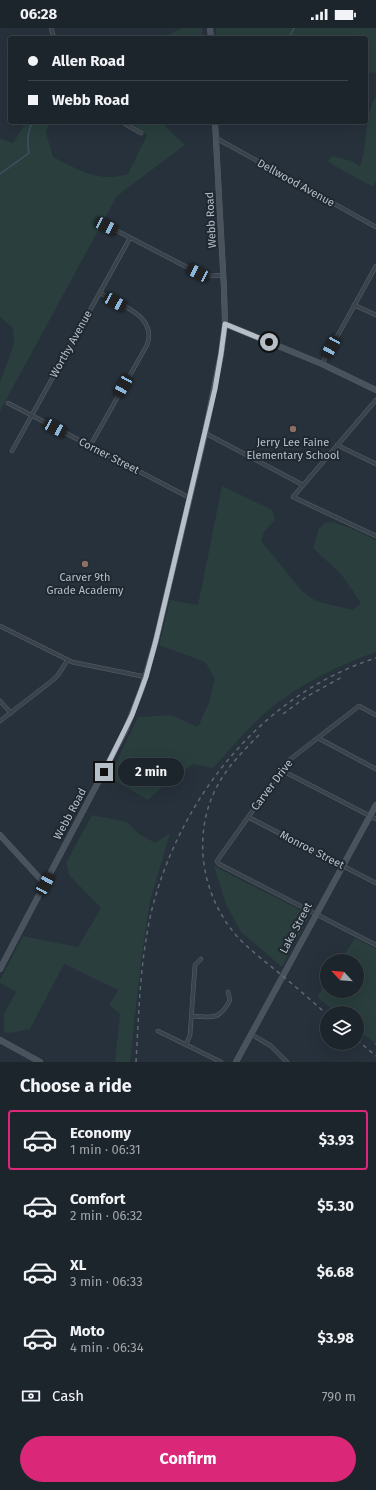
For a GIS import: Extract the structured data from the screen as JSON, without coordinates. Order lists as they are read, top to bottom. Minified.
{"streets":{"street":["Dellwood Avenue","Webb Road","Worthy Avenue","Corner Street","Carver Drive","Monroe Street","Lake Street"]},"crossings":[["Dellwood Avenue","Webb Road"],["Webb Road","Corner Street"],["Worthy Avenue","Corner Street"],["Carver Drive","Monroe Street"],["Carver Drive","Lake Street"],["Monroe Street","Lake Street"]],"places":["Jerry Lee Faine Elementary School","Carver 9th Grade Academy"],"north":"top left","page":{"status":"06:28","banner":["Allen Road","Webb Road"],"bubble":"2 min","heading":"Choose a ride","list":[{"name":"Economy","note":"1 min · 06:31","value":"$3.93"},{"name":"Comfort","note":"2 min · 06:32","value":"$5.30"},{"name":"XL","note":"3 min · 06:33","value":"$6.68"},{"name":"Moto","note":"4 min · 06:34","value":"$3.98"}],"pay":["Cash","790 m"],"buttons":"Confirm"}}
